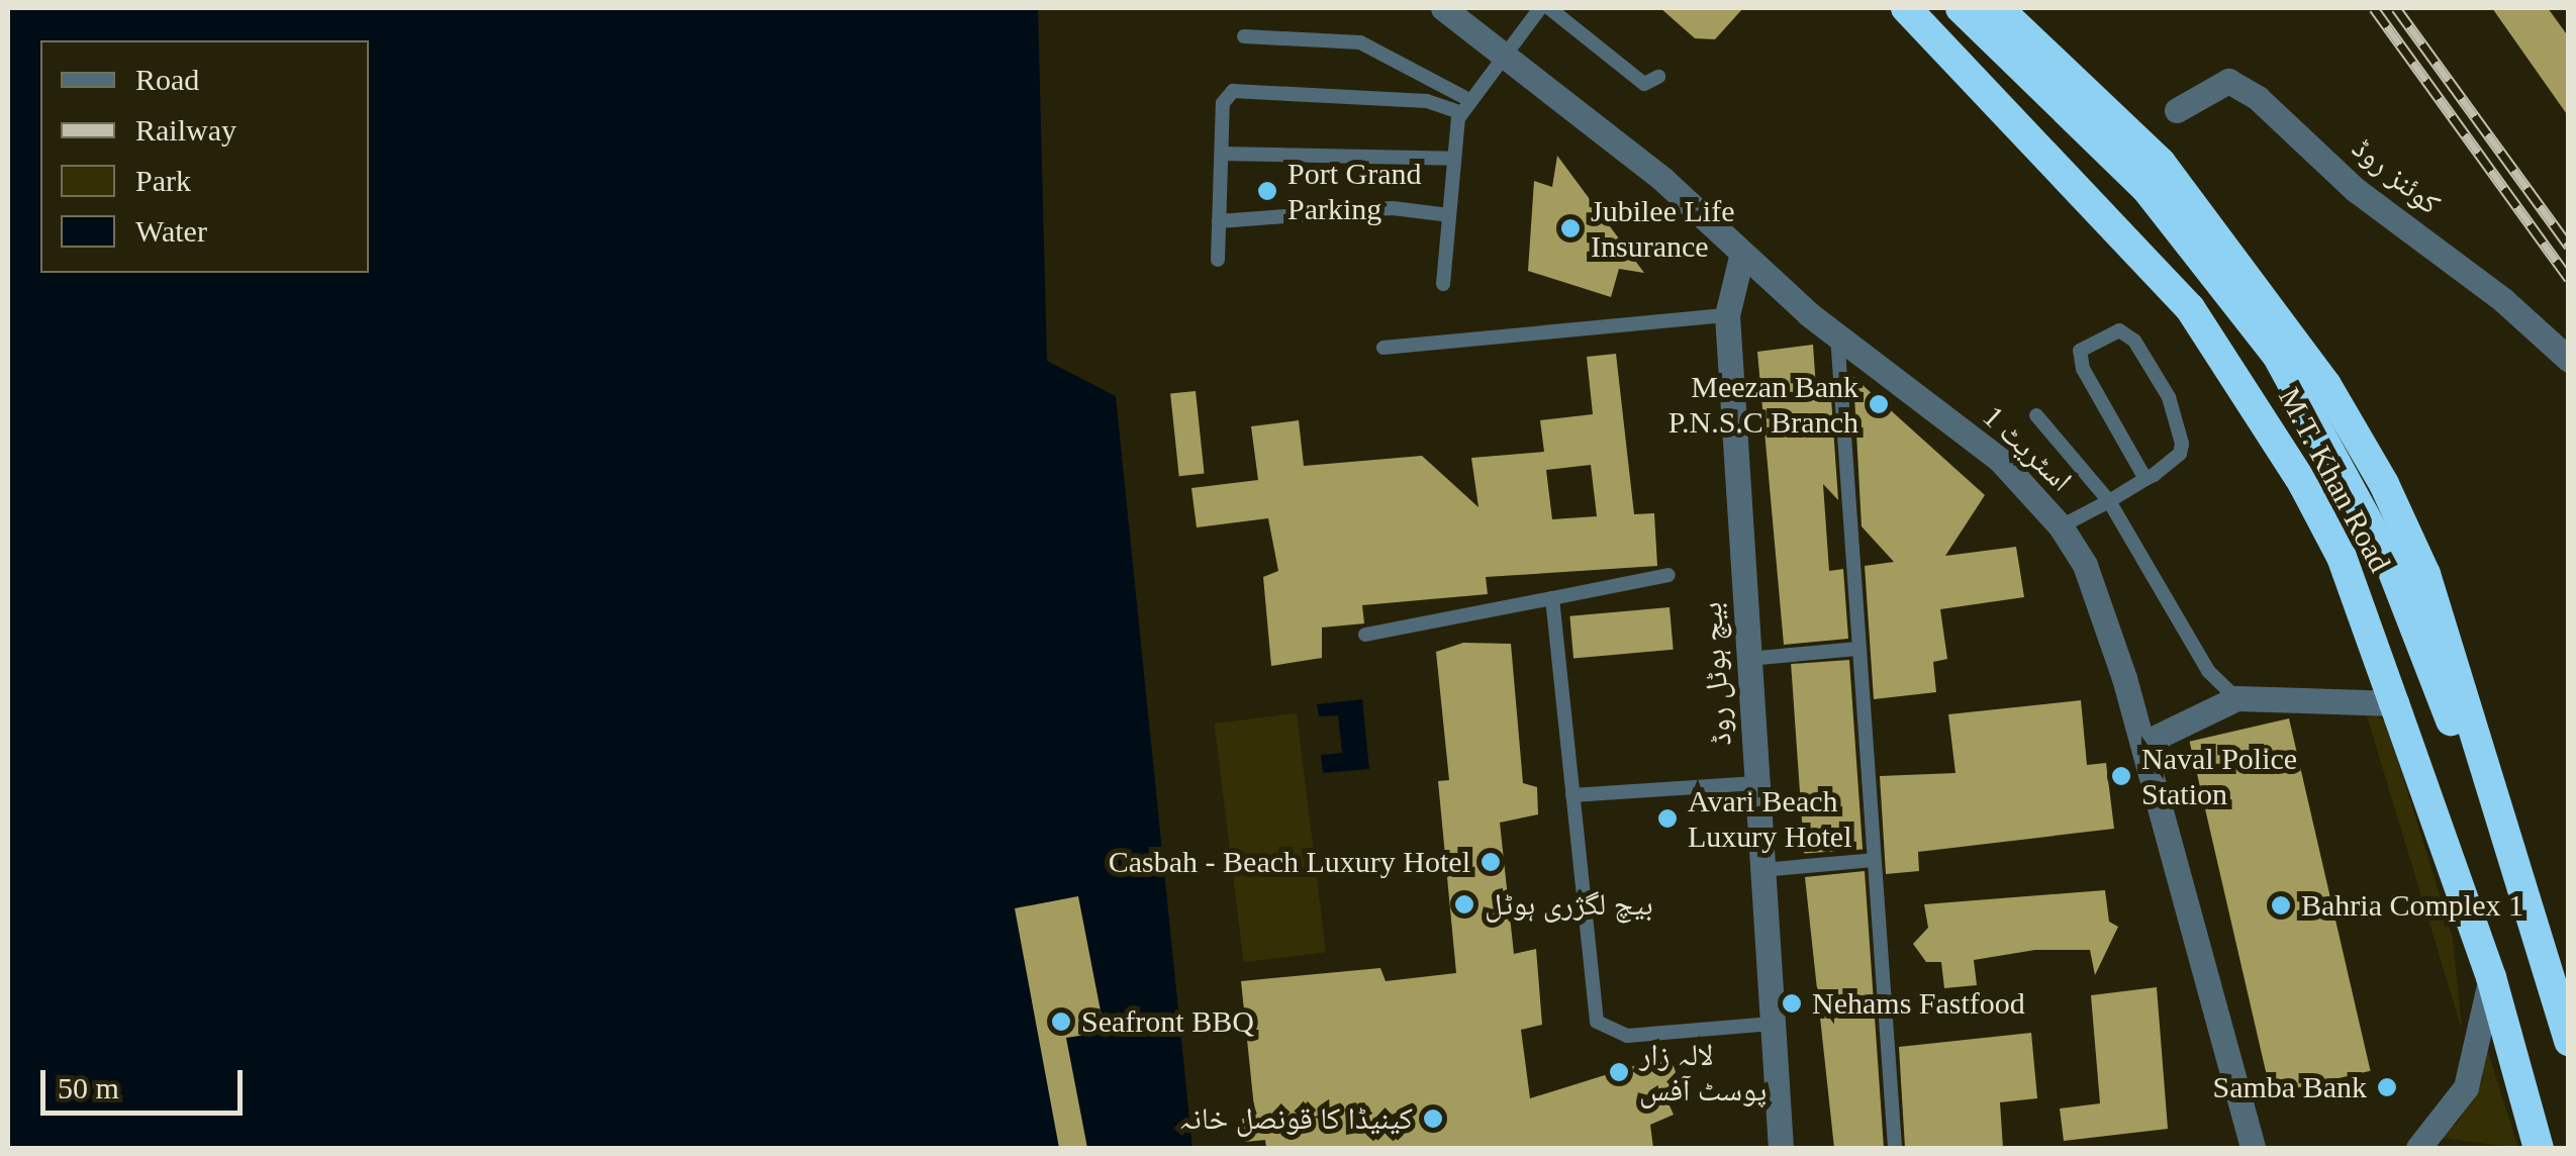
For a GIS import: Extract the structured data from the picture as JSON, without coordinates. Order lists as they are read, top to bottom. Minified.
{"streets":{"highway":["M.T. Khan Road"],"street":["کوئنز روڈ","اسٹریٹ 1","بیچ ہوٹل روڈ"]},"crossings":[["اسٹریٹ 1","بیچ ہوٹل روڈ"]],"places":["Port Grand Parking","Jubilee Life Insurance","Meezan Bank P.N.S.C Branch","Naval Police Station","Avari Beach Luxury Hotel","Casbah - Beach Luxury Hotel","بیچ لگژری ہوٹل","Bahria Complex 1","Nehams Fastfood","Seafront BBQ","لالہ زار پوسٹ آفس","Samba Bank","کینیڈا کا قونصل خانہ"],"legend":["Road","Railway","Park","Water"],"scale_bar":"50 m"}
